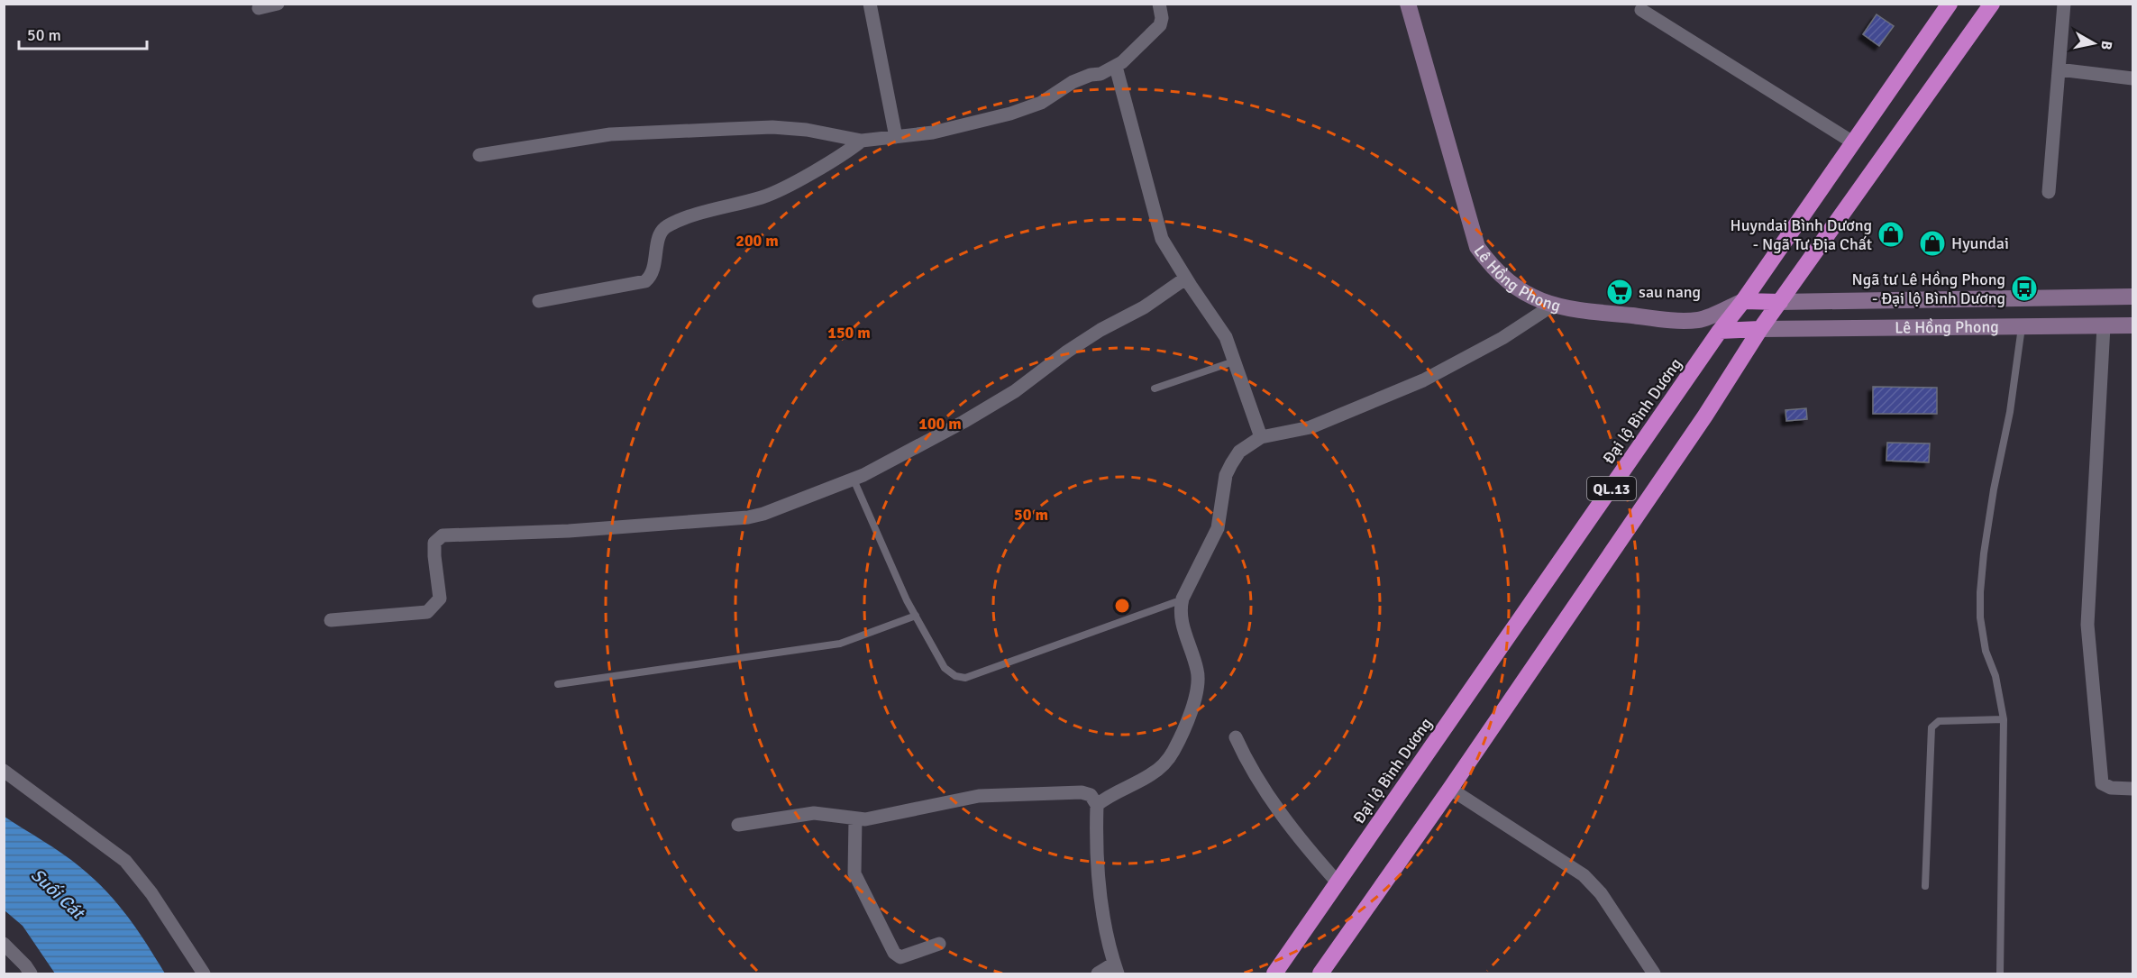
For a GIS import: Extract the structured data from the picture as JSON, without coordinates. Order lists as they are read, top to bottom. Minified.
{"streets":{"highway":["Đại lộ Bình Dương","QL.13"],"street":["Lê Hồng Phong"]},"crossings":[["Lê Hồng Phong","Đại lộ Bình Dương"],["Lê Hồng Phong","QL.13"]],"water":["Suối Cát"],"places":{"shop":["Huyndai Bình Dương - Ngã Tư Địa Chất","Hyundai"],"bus stop":["Ngã tư Lê Hồng Phong - Đại lộ Bình Dương"],"supermarket":["sau nang"]},"scale_bar":"50 m","north":"right","rings":["200 m","150 m","100 m","50 m"]}
